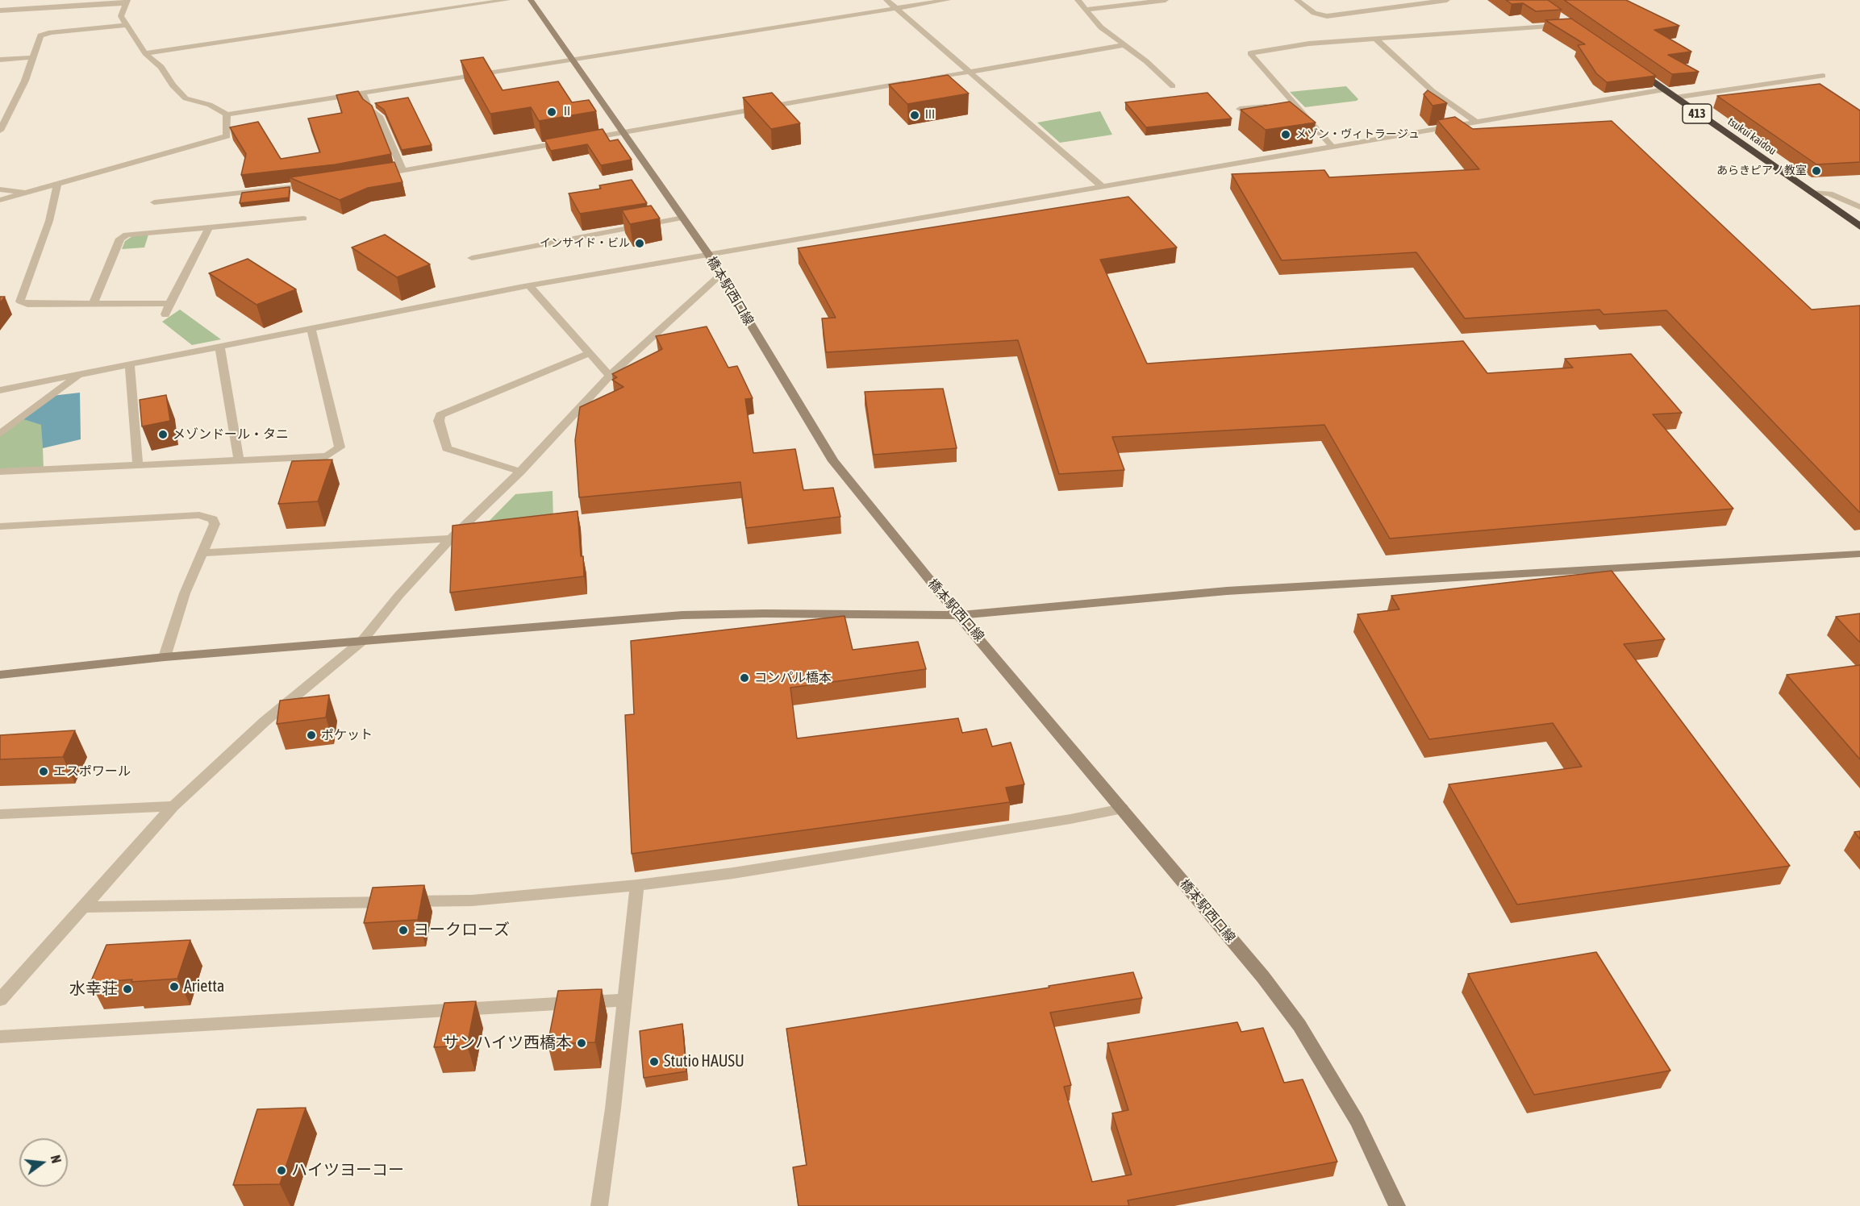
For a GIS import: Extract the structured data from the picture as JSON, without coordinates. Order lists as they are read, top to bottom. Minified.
{"streets":{"highway":["413","tsukui kaidou"],"street":["橋本駅西口線"]},"places":["Ⅱ","Ⅲ","メゾン・ヴィトラージュ","あらきピアノ教室","インサイド・ビル","メゾンドール・タニ","コンパル橋本","ポケット","エスポワール","ヨークローズ","Arietta","水幸荘","サンハイツ西橋本","Stutio HAUSU","ハイツヨーコー"],"north":"right"}
